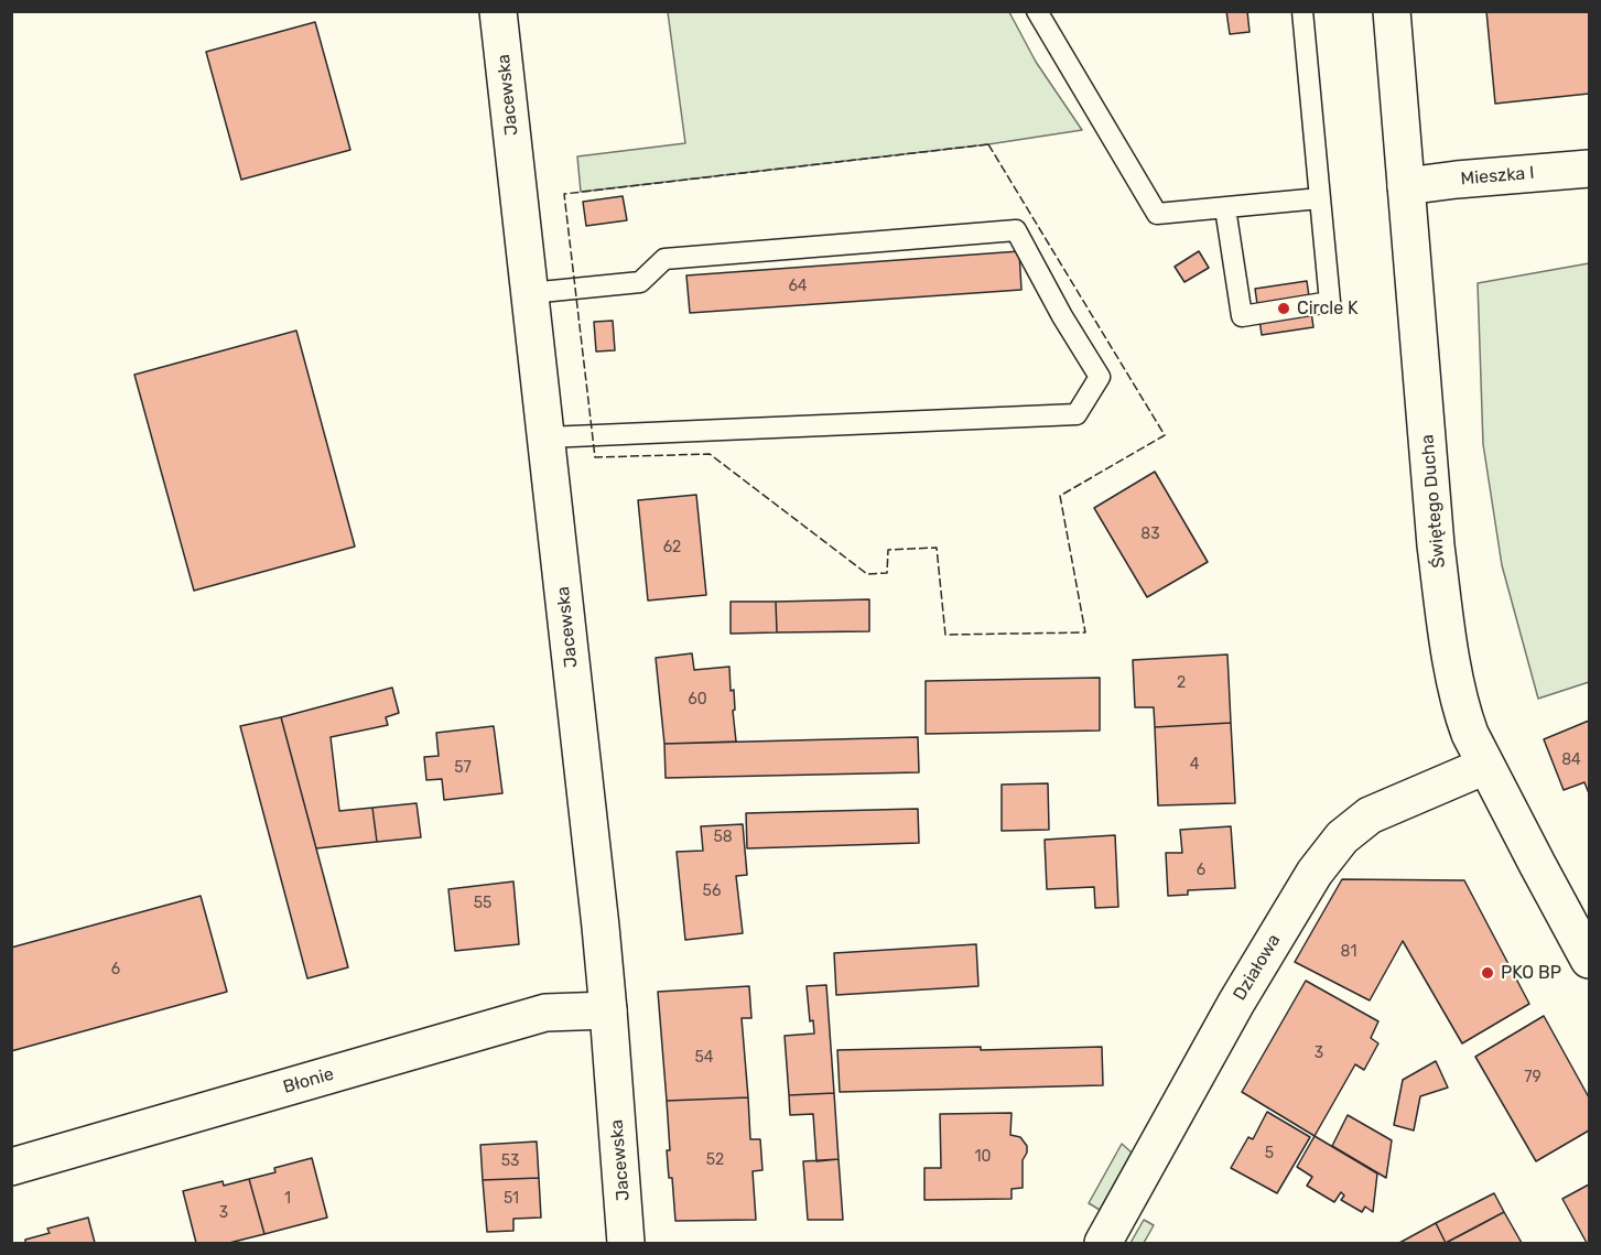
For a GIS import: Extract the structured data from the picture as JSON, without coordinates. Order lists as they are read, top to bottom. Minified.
{"streets":{"street":["Jacewska","Mieszka I","Świętego Ducha","Działowa","Błonie"]},"crossings":[["Jacewska","Błonie"],["Mieszka I","Świętego Ducha"],["Świętego Ducha","Działowa"]],"places":["Circle K","PKO BP"],"house_numbers":["64","83","62","2","60","84","4","57","58","6","56","55","81","6","3","54","79","5","10","52","53","1","51","3"]}
